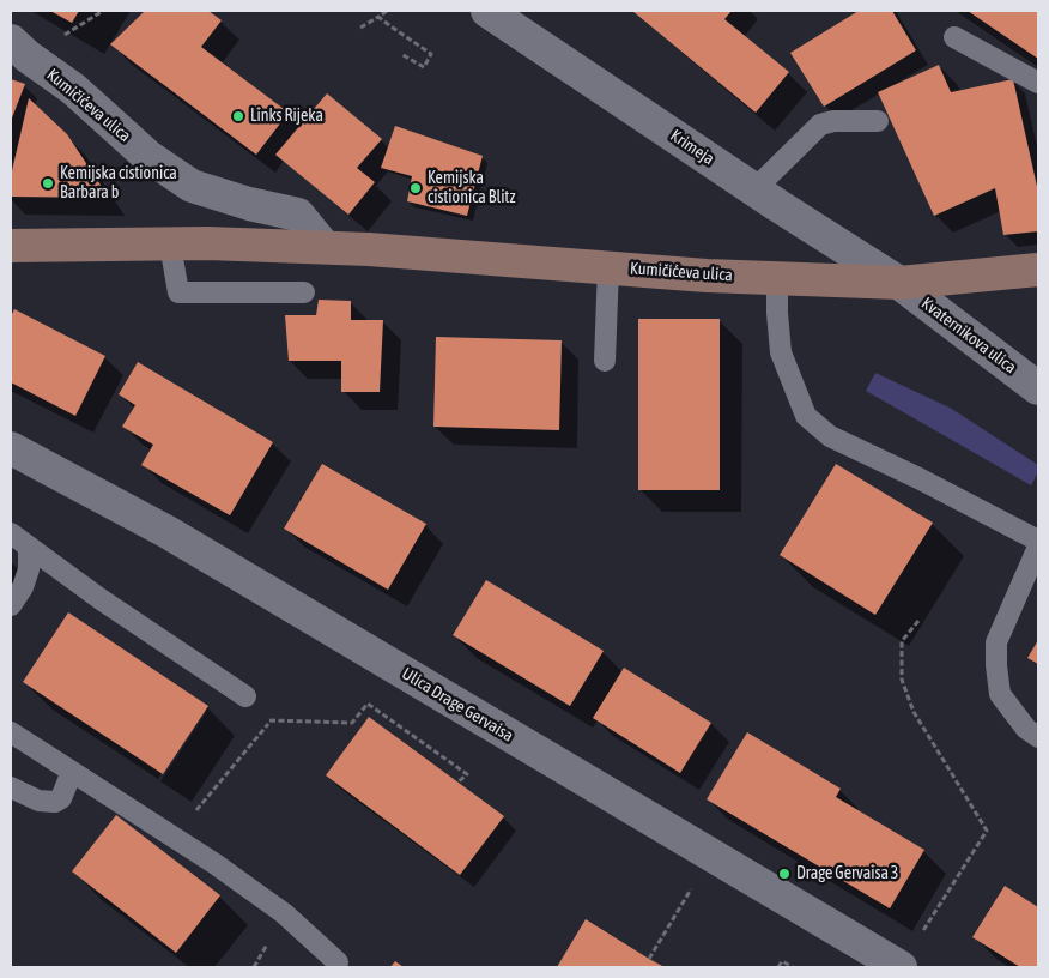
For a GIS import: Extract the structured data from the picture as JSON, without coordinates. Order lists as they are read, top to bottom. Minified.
{"streets":{"main road":["Kumičićeva ulica"],"street":["Krimeja","Kvaternikova ulica","Ulica Drage Gervaisa"]},"crossings":[["Kumičićeva ulica","Krimeja"],["Kumičićeva ulica","Kvaternikova ulica"],["Krimeja","Kvaternikova ulica"]],"places":["Links Rijeka","Kemijska cistionica Barbara b","Kemijska cistionica Blitz","Drage Gervaisa 3"]}
